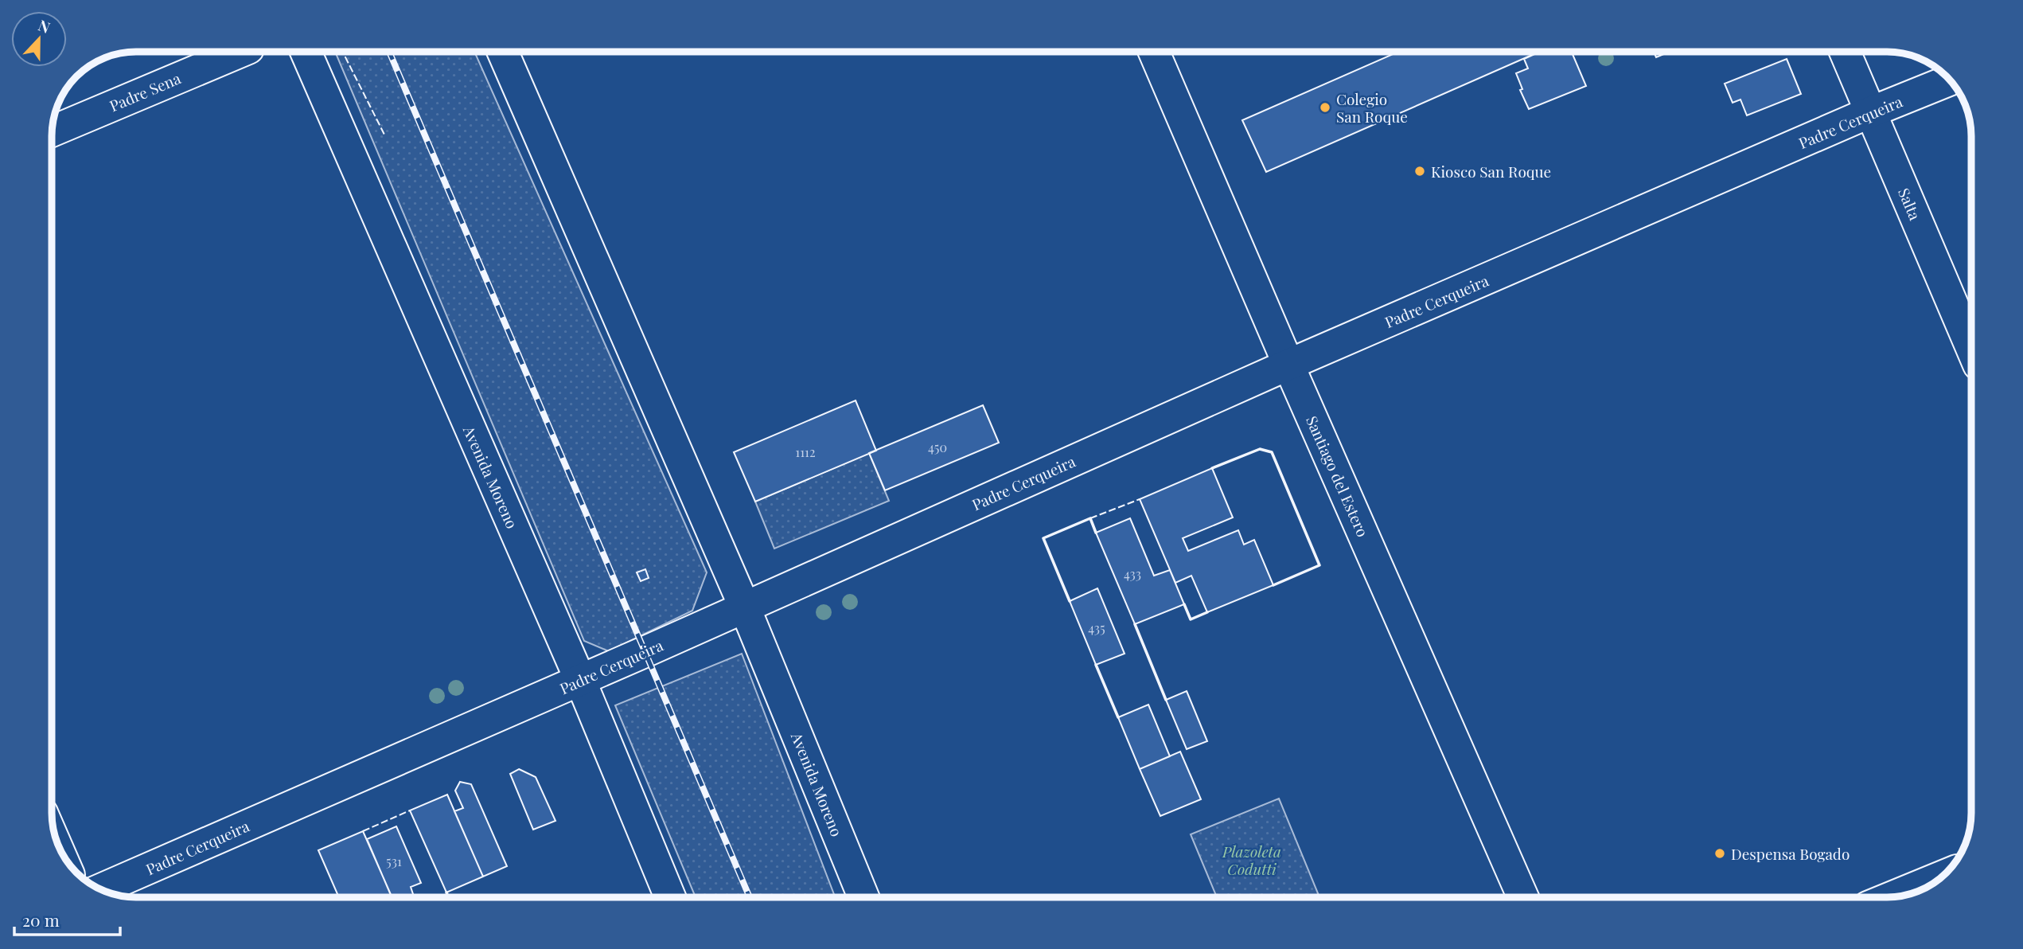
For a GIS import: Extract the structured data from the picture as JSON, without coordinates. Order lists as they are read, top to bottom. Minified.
{"streets":{"street":["Padre Sena","Padre Cerqueira","Salta","Santiago del Estero","Avenida Moreno"]},"crossings":[["Padre Cerqueira","Salta"],["Padre Cerqueira","Santiago del Estero"],["Padre Cerqueira","Avenida Moreno"]],"parks":["Plazoleta Codutti"],"places":["Colegio San Roque","Kiosco San Roque","Despensa Bogado"],"house_numbers":["450","1112","433","435","531"],"scale_bar":"20 m","north":"top"}
